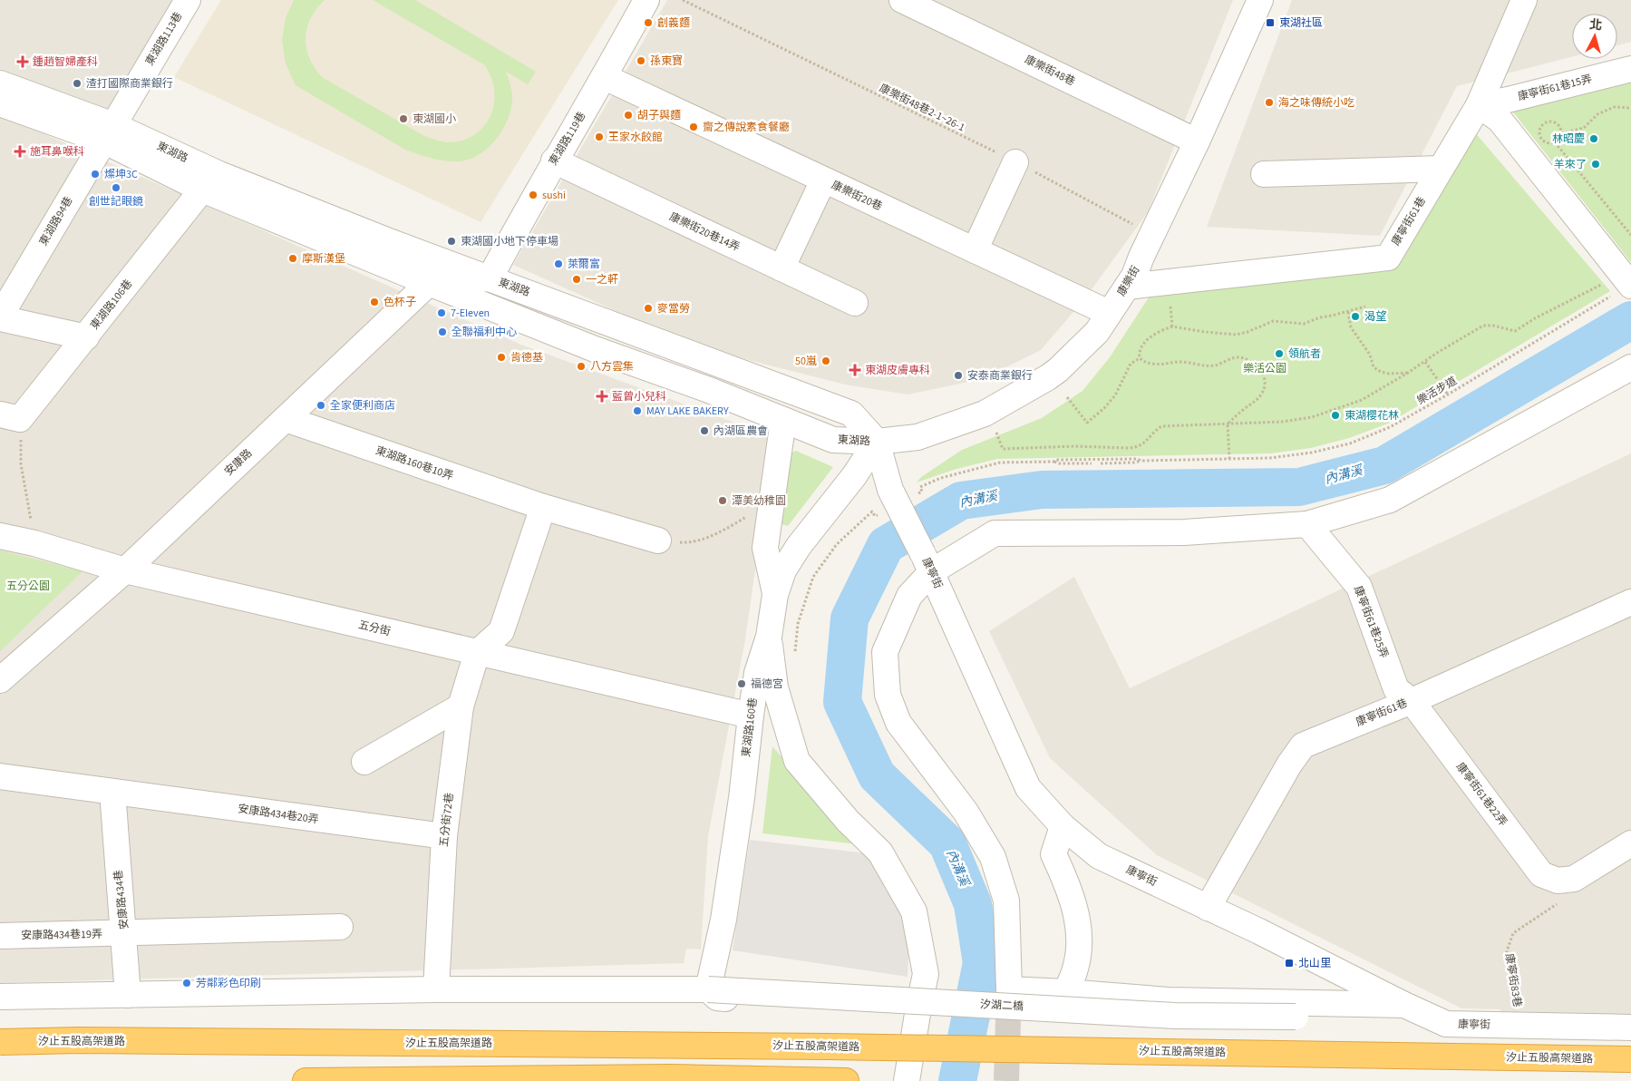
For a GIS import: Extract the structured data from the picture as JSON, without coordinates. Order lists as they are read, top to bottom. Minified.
{"streets":{"highway":["汐止五股高架道路"],"street":["東湖路113巷","康樂街48巷","康寧街61巷15弄","東湖路119巷","東湖路","康樂街20巷","東湖路94巷","康寧街61巷","康樂街20巷14弄","康樂街","東湖路106巷","安康路","東湖路160巷10弄","康寧街","康寧街61巷25弄","五分街","東湖路160巷","康寧街61巷22弄","安康路434巷20弄","五分街72巷","安康路434巷","安康路434巷19弄","汐湖二橋"],"path":["康樂街48巷2-1~26-1","樂活步道","康寧街83巷"]},"crossings":[["東湖路113巷","東湖路"],["東湖路113巷","東湖路94巷"],["康樂街48巷","康樂街"],["康寧街61巷15弄","康寧街61巷"],["康樂街48巷2-1~26-1","康樂街"],["東湖路119巷","東湖路"],["東湖路119巷","康樂街20巷"],["東湖路119巷","康樂街20巷14弄"],["東湖路","東湖路94巷"],["東湖路","康樂街"],["東湖路","東湖路106巷"],["東湖路","安康路"],["東湖路","康寧街"],["東湖路","東湖路160巷"],["康樂街20巷","康樂街"],["康寧街61巷","康樂街"],["康寧街61巷","康寧街"],["康寧街61巷","康寧街61巷25弄"],["康寧街61巷","康寧街61巷22弄"],["康樂街","康寧街"],["康樂街","東湖路160巷"],["安康路","東湖路160巷10弄"],["安康路","五分街"],["康寧街","東湖路160巷"],["康寧街","康寧街83巷"],["康寧街","汐湖二橋"],["康寧街61巷25弄","康寧街61巷22弄"],["五分街","東湖路160巷"],["五分街","五分街72巷"],["東湖路160巷","汐湖二橋"],["康寧街61巷22弄","康寧街83巷"],["安康路434巷20弄","五分街72巷"],["安康路434巷20弄","安康路434巷"],["五分街72巷","汐湖二橋"],["安康路434巷","安康路434巷19弄"]],"water":["內溝溪"],"parks":["樂活公園","五分公園"],"places":{"other":["創義麵","孫東寶","渣打國際商業銀行","海之味傳統小吃","胡子與麵","東湖國小","齋之傳說素食餐廳","王家水餃館","林昭慶","羊來了","燦坤3C","創世記眼鏡","sushi","東湖國小地下停車場","摩斯漢堡","萊爾富","一之軒","色杯子","麥當勞","7-Eleven","渴望","全聯福利中心","領航者","肯德基","50嵐","八方雲集","安泰商業銀行","全家便利商店","MAY LAKE BAKERY","東湖櫻花林","內湖區農會","潭美幼稚園","福德宮","芳鄰彩色印刷"],"transit":["東湖社區","北山里"],"health":["鍾趙智婦產科","施耳鼻喉科","東湖皮膚專科","藍曾小兒科"]},"north":"top"}
